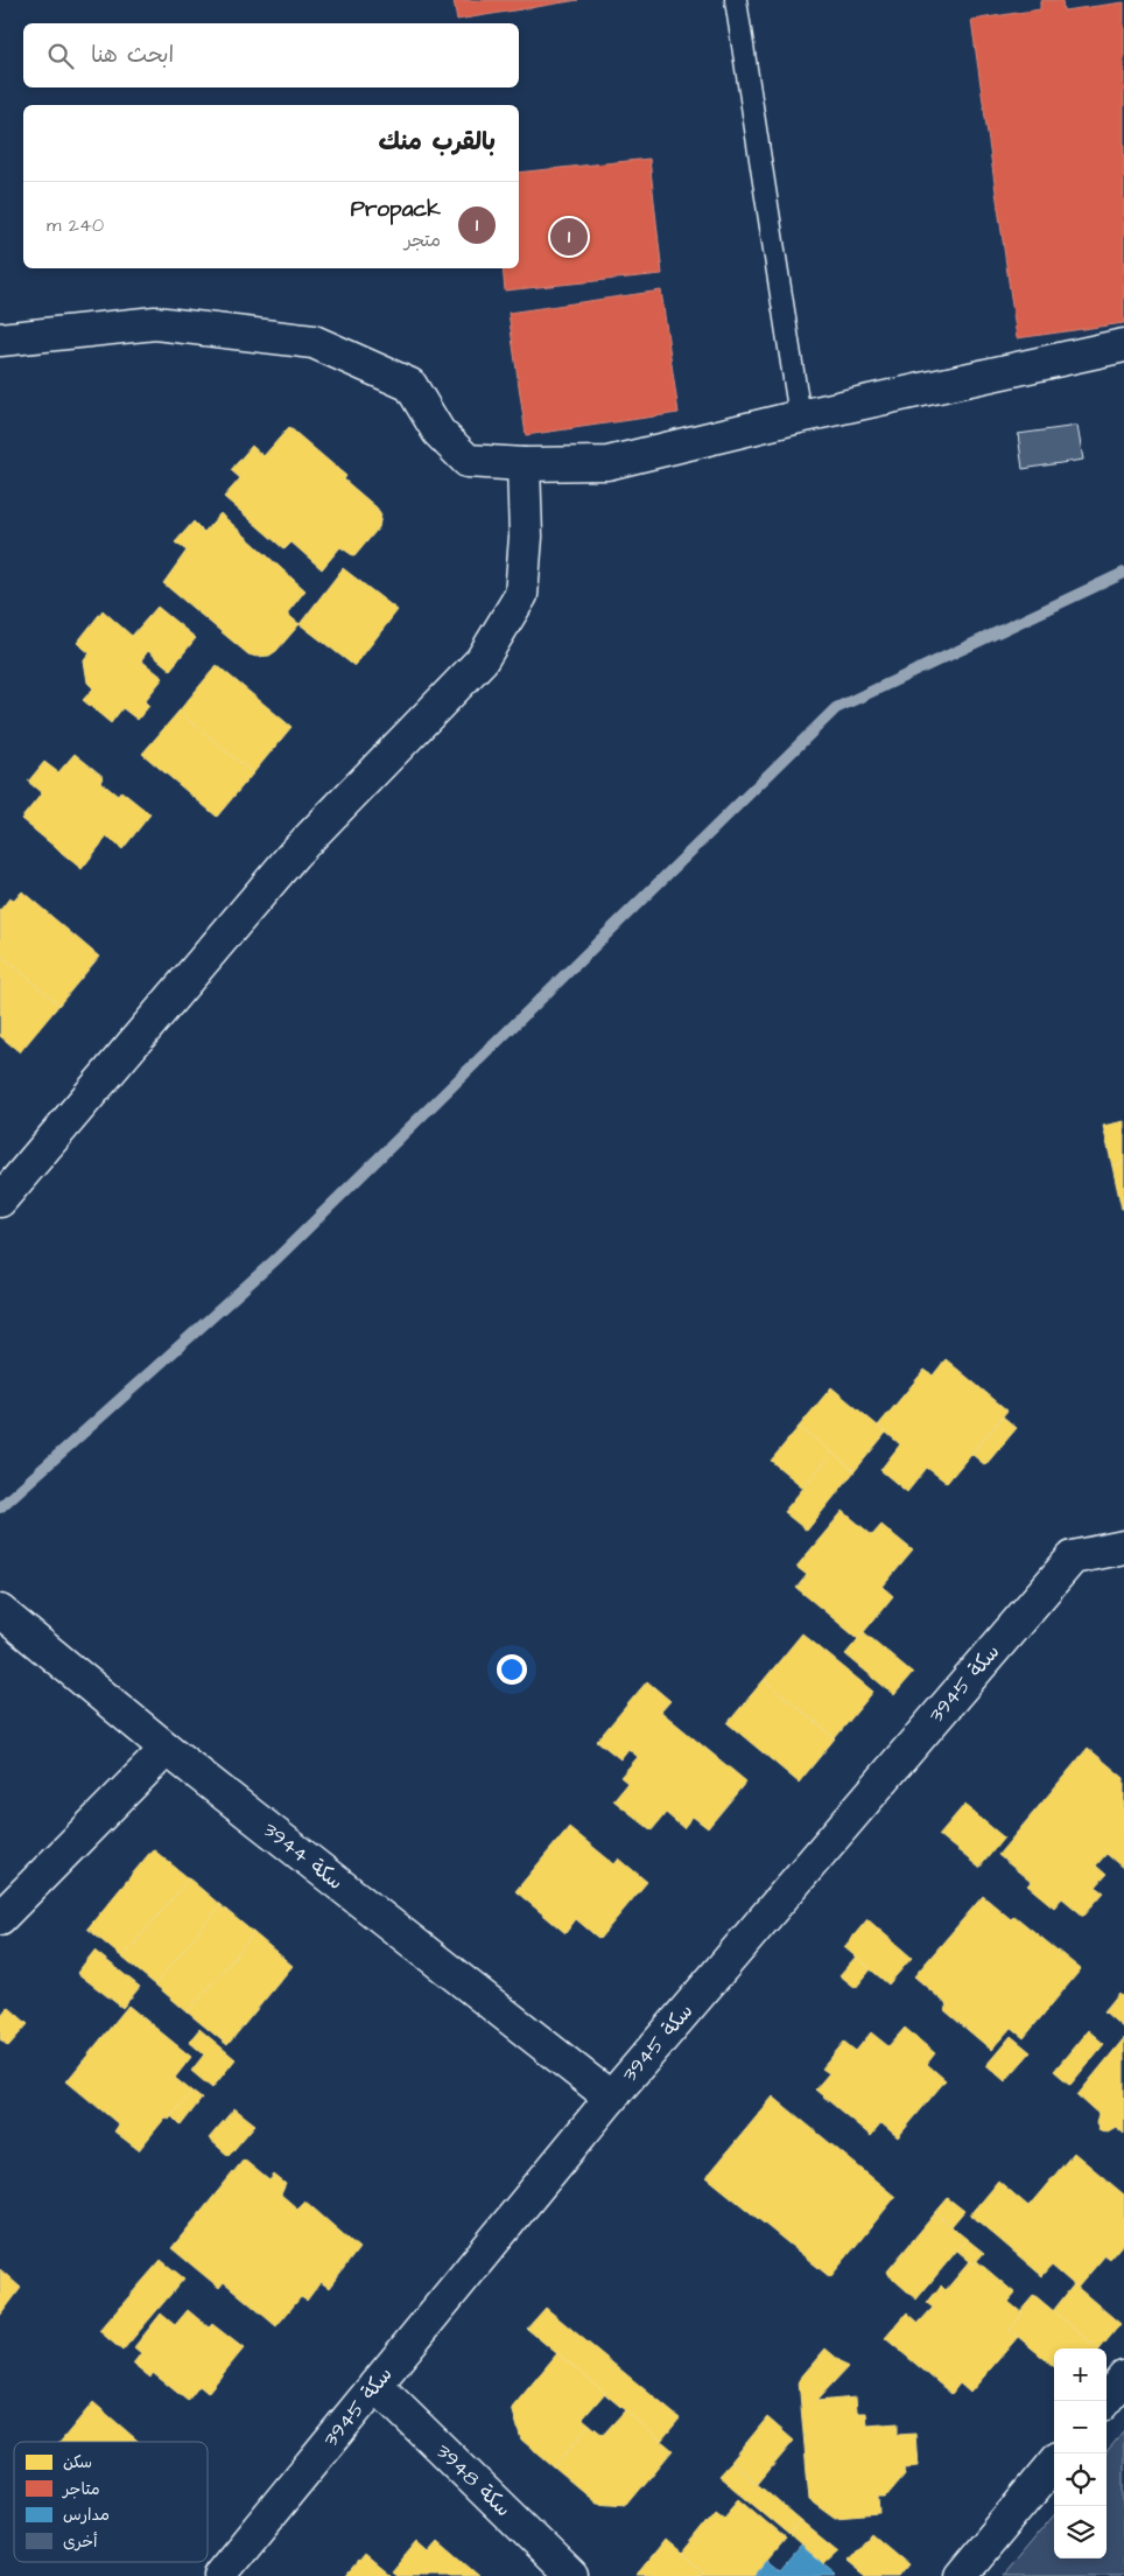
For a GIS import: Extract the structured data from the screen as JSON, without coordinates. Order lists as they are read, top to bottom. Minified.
{"streets":{"street":["سكة 3945","سكة 3944","سكة 3948"]},"crossings":[["سكة 3945","سكة 3944"],["سكة 3945","سكة 3948"]],"legend":["سكن","متاجر","مدارس","أخرى"],"page":{"search":"ابحث هنا","heading":"بالقرب منك","list":[{"mark":"1","name":"Propack","note":"متجر","value":"240 m"}],"pins":"1","map_buttons":["+","−"]}}
